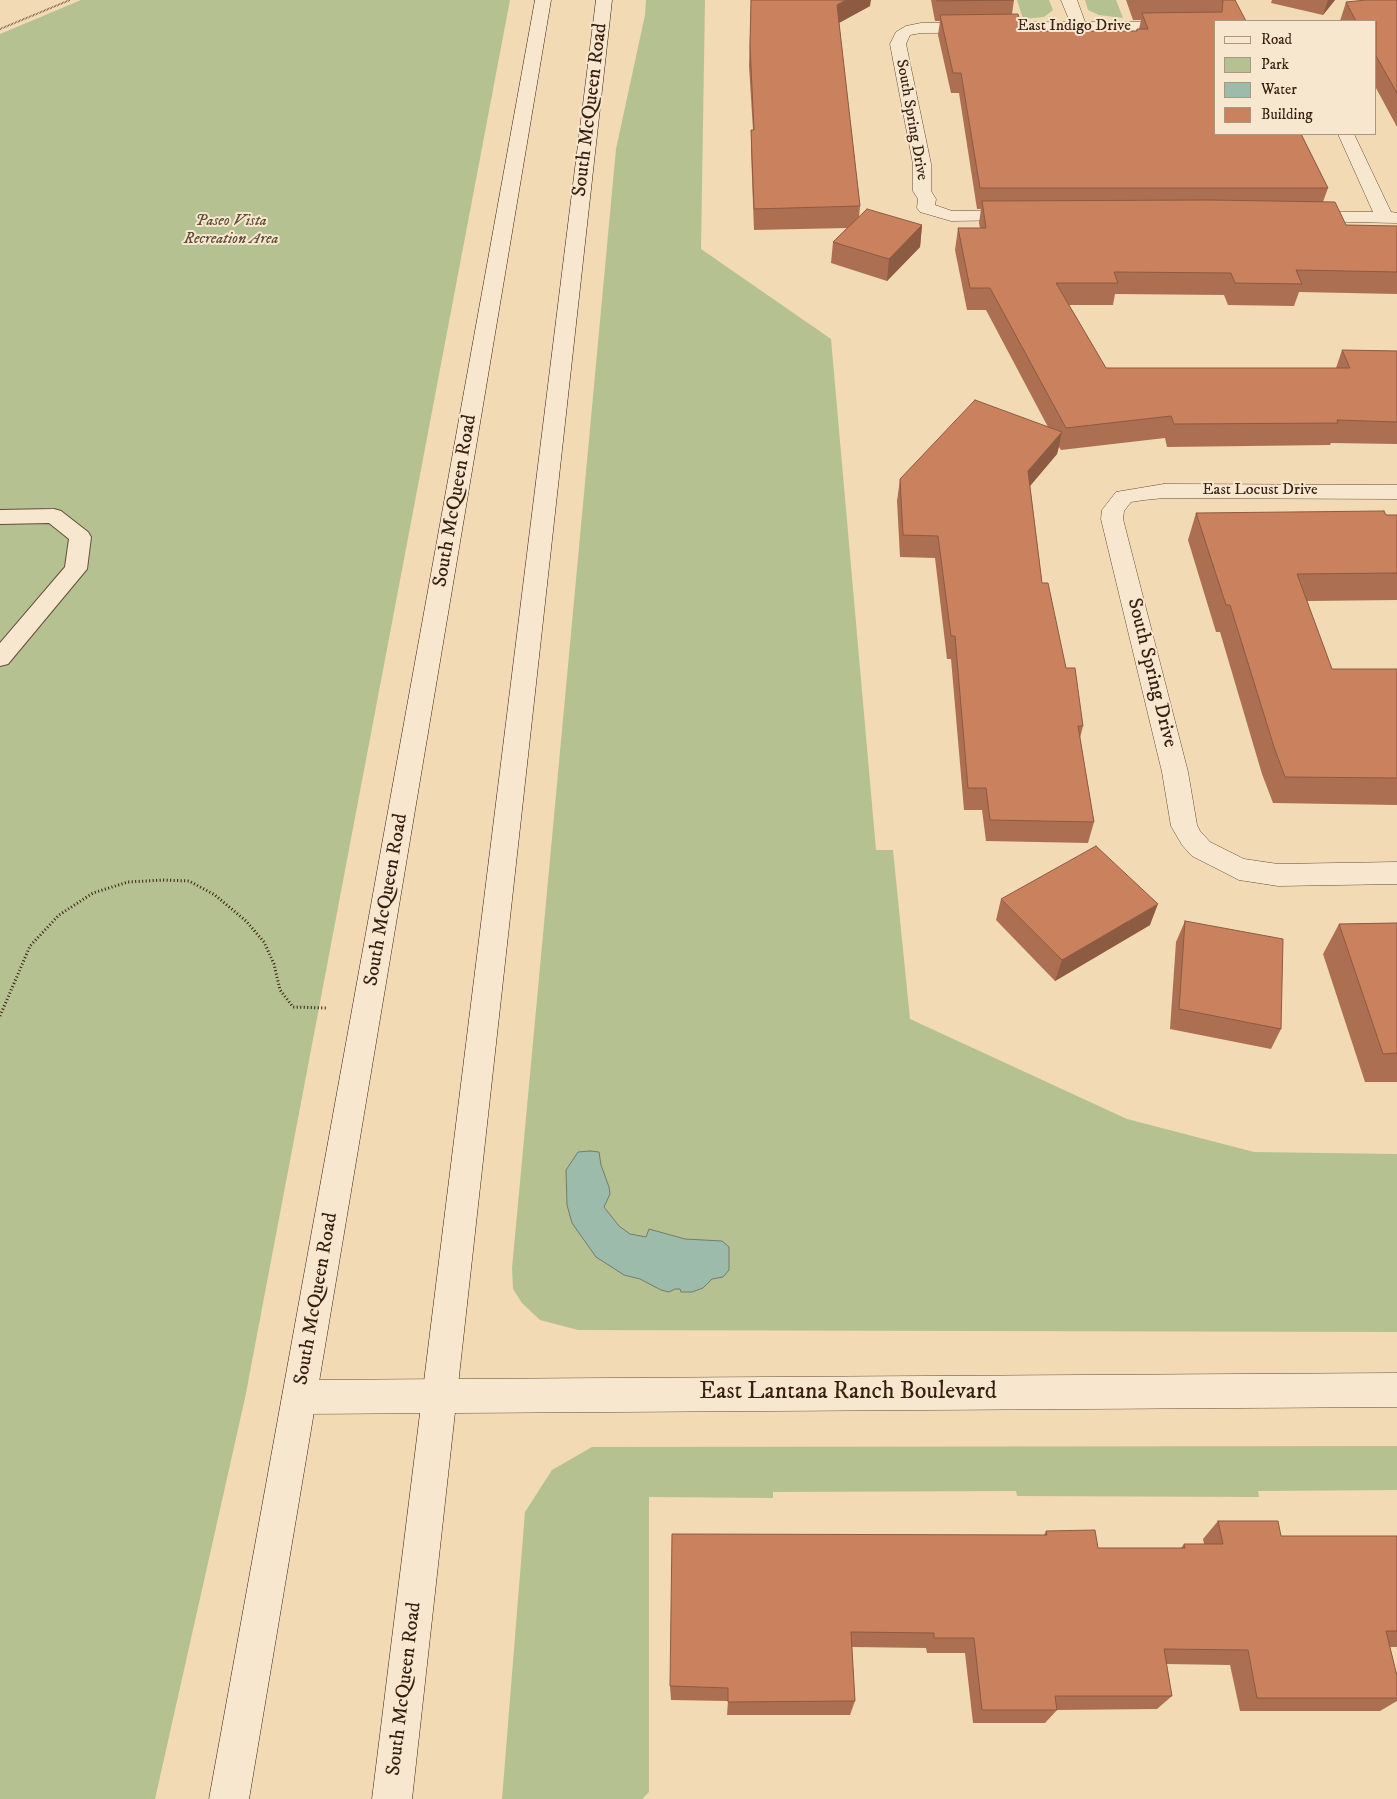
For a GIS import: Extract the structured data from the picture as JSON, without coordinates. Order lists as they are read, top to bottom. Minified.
{"streets":{"main road":["East Indigo Drive","South McQueen Road","South Spring Drive","East Locust Drive","East Lantana Ranch Boulevard"]},"crossings":[["East Indigo Drive","South Spring Drive"],["South McQueen Road","East Lantana Ranch Boulevard"],["South Spring Drive","East Locust Drive"]],"parks":["Paseo Vista Recreation Area"],"legend":["Road","Park","Water","Building"]}
